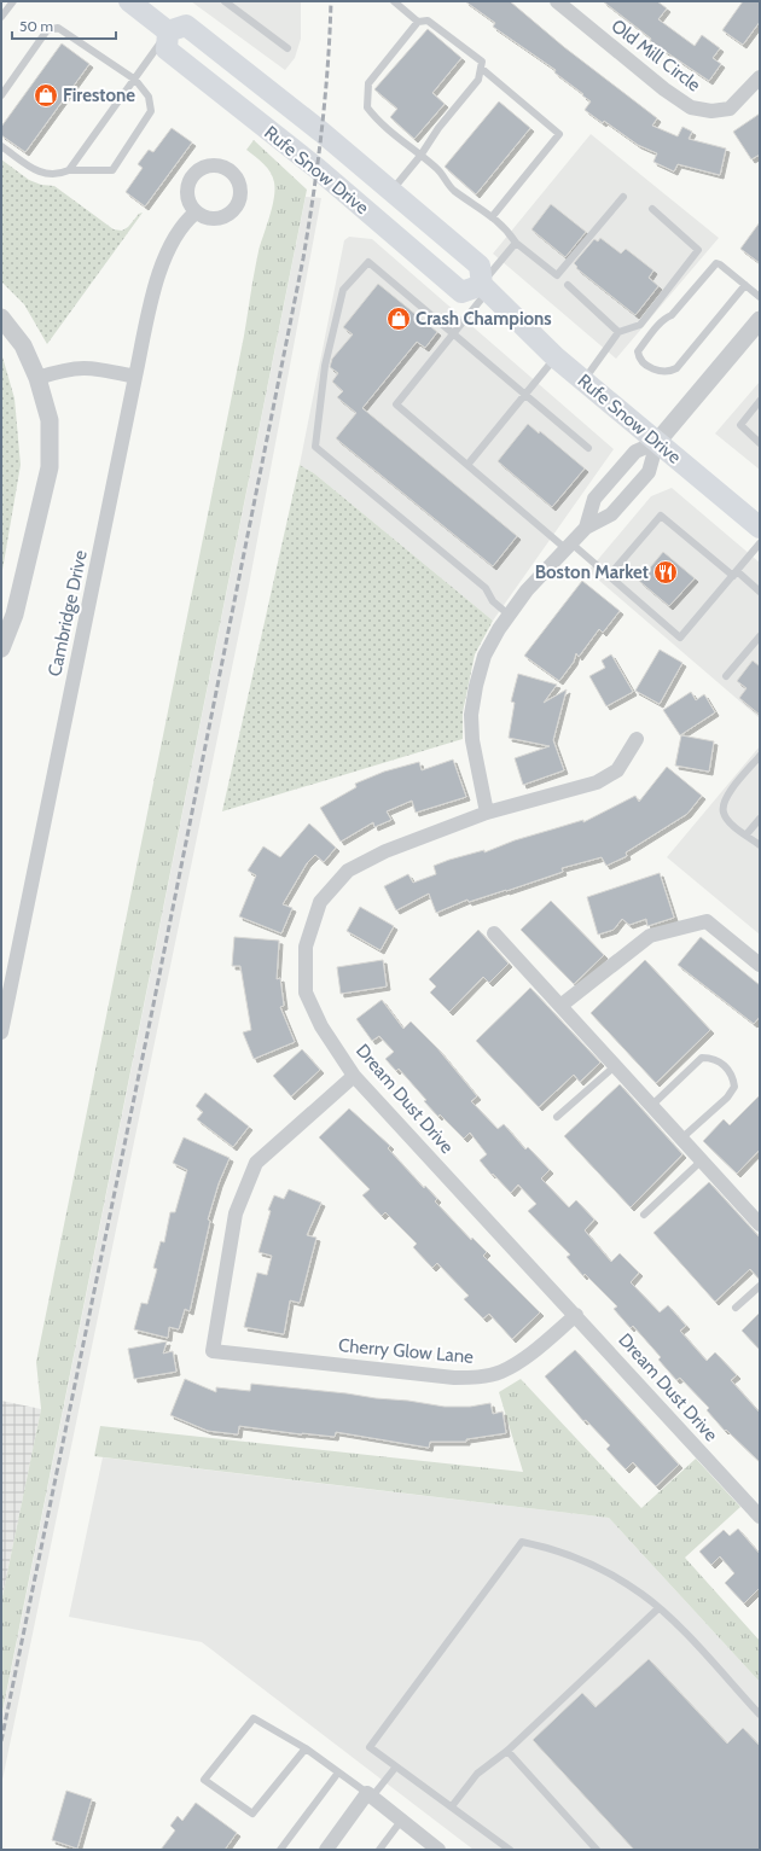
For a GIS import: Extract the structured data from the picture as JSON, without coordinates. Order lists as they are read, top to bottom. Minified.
{"streets":{"main road":["Rufe Snow Drive"],"street":["Old Mill Circle","Cambridge Drive","Dream Dust Drive","Cherry Glow Lane"]},"crossings":[["Dream Dust Drive","Cherry Glow Lane"]],"places":{"shop":["Firestone","Crash Champions"],"restaurant":["Boston Market"]},"scale_bar":"50 m"}
